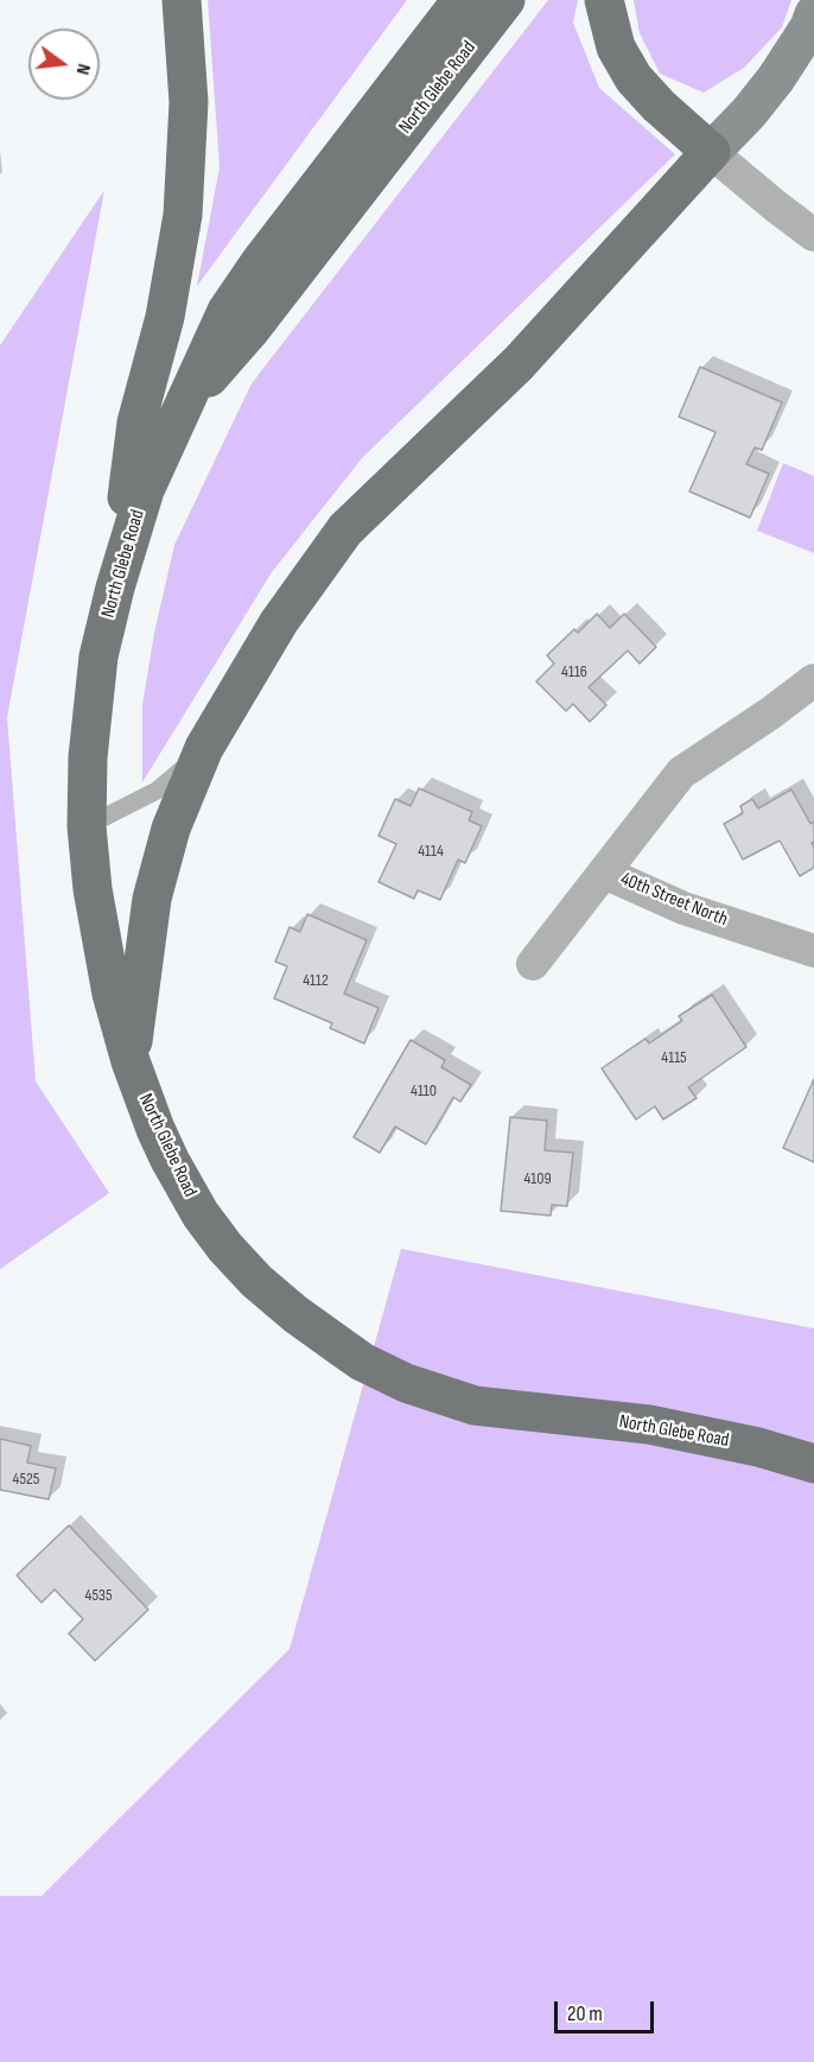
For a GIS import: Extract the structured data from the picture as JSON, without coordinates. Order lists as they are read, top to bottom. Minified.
{"streets":{"main road":["North Glebe Road"],"street":["40th Street North"]},"house_numbers":["4116","4114","4112","4115","4110","4109","4525","4535"],"scale_bar":"20 m","north":"right"}
